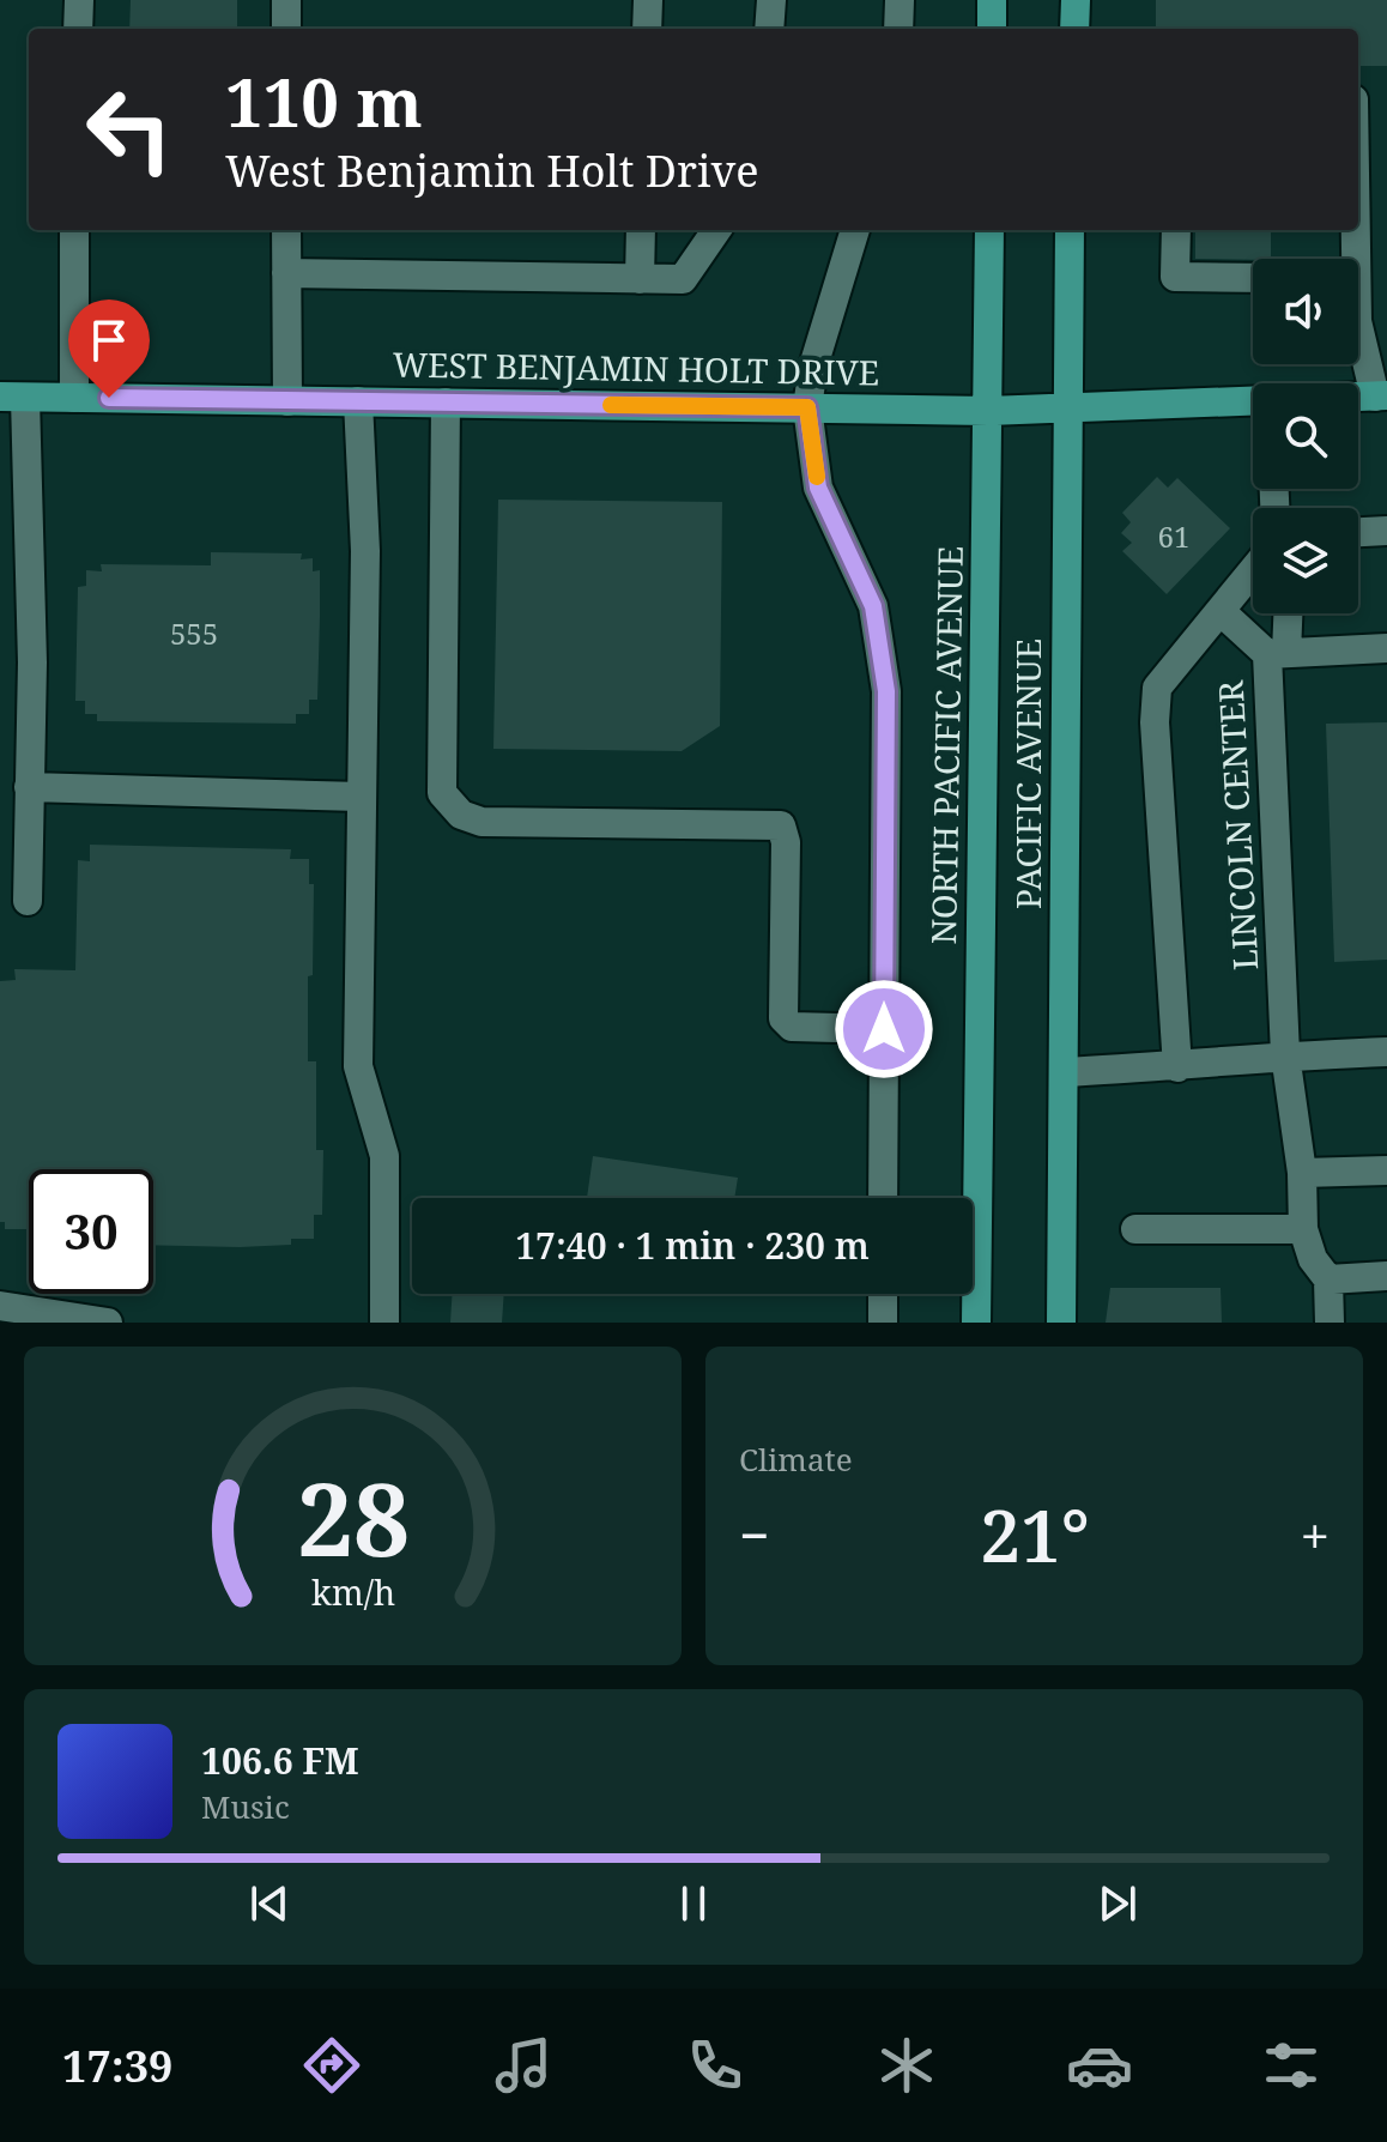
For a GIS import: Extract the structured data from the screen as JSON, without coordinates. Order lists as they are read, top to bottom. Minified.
{"streets":{"main road":["WEST BENJAMIN HOLT DRIVE","NORTH PACIFIC AVENUE","PACIFIC AVENUE"],"street":["LINCOLN CENTER"]},"crossings":[["WEST BENJAMIN HOLT DRIVE","NORTH PACIFIC AVENUE"],["WEST BENJAMIN HOLT DRIVE","PACIFIC AVENUE"]],"house_numbers":["61","555"],"page":{"turn":["110 m","West Benjamin Holt Drive"],"limit":"30","trip":"17:40 · 1 min · 230 m","tile":"Climate","heat":["−","21°","+"],"song":["106.6 FM","Music"],"tabs":"17:39","gauge":["28","km/h"]}}
